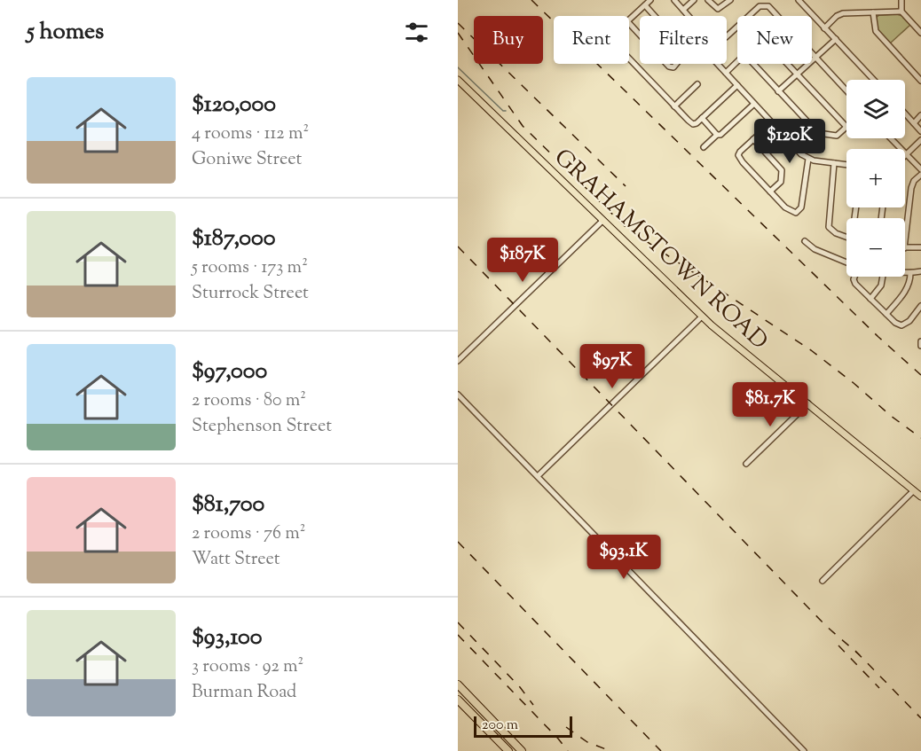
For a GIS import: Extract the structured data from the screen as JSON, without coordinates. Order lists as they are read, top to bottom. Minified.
{"streets":{"main road":["GRAHAMSTOWN ROAD"]},"scale_bar":"200 m","page":{"heading":"5 homes","chip":["Buy","Rent","Filters","New"],"list":[{"name":"$120,000","note":"4 rooms · 112 m² · Goniwe Street"},{"name":"$187,000","note":"5 rooms · 173 m² · Sturrock Street"},{"name":"$97,000","note":"2 rooms · 80 m² · Stephenson Street"},{"name":"$81,700","note":"2 rooms · 76 m² · Watt Street"},{"name":"$93,100","note":"3 rooms · 92 m² · Burman Road"}],"map_buttons":["+","−"],"price":["$120K","$187K","$97K","$81.7K","$93.1K"],"scale":"200 m"}}
